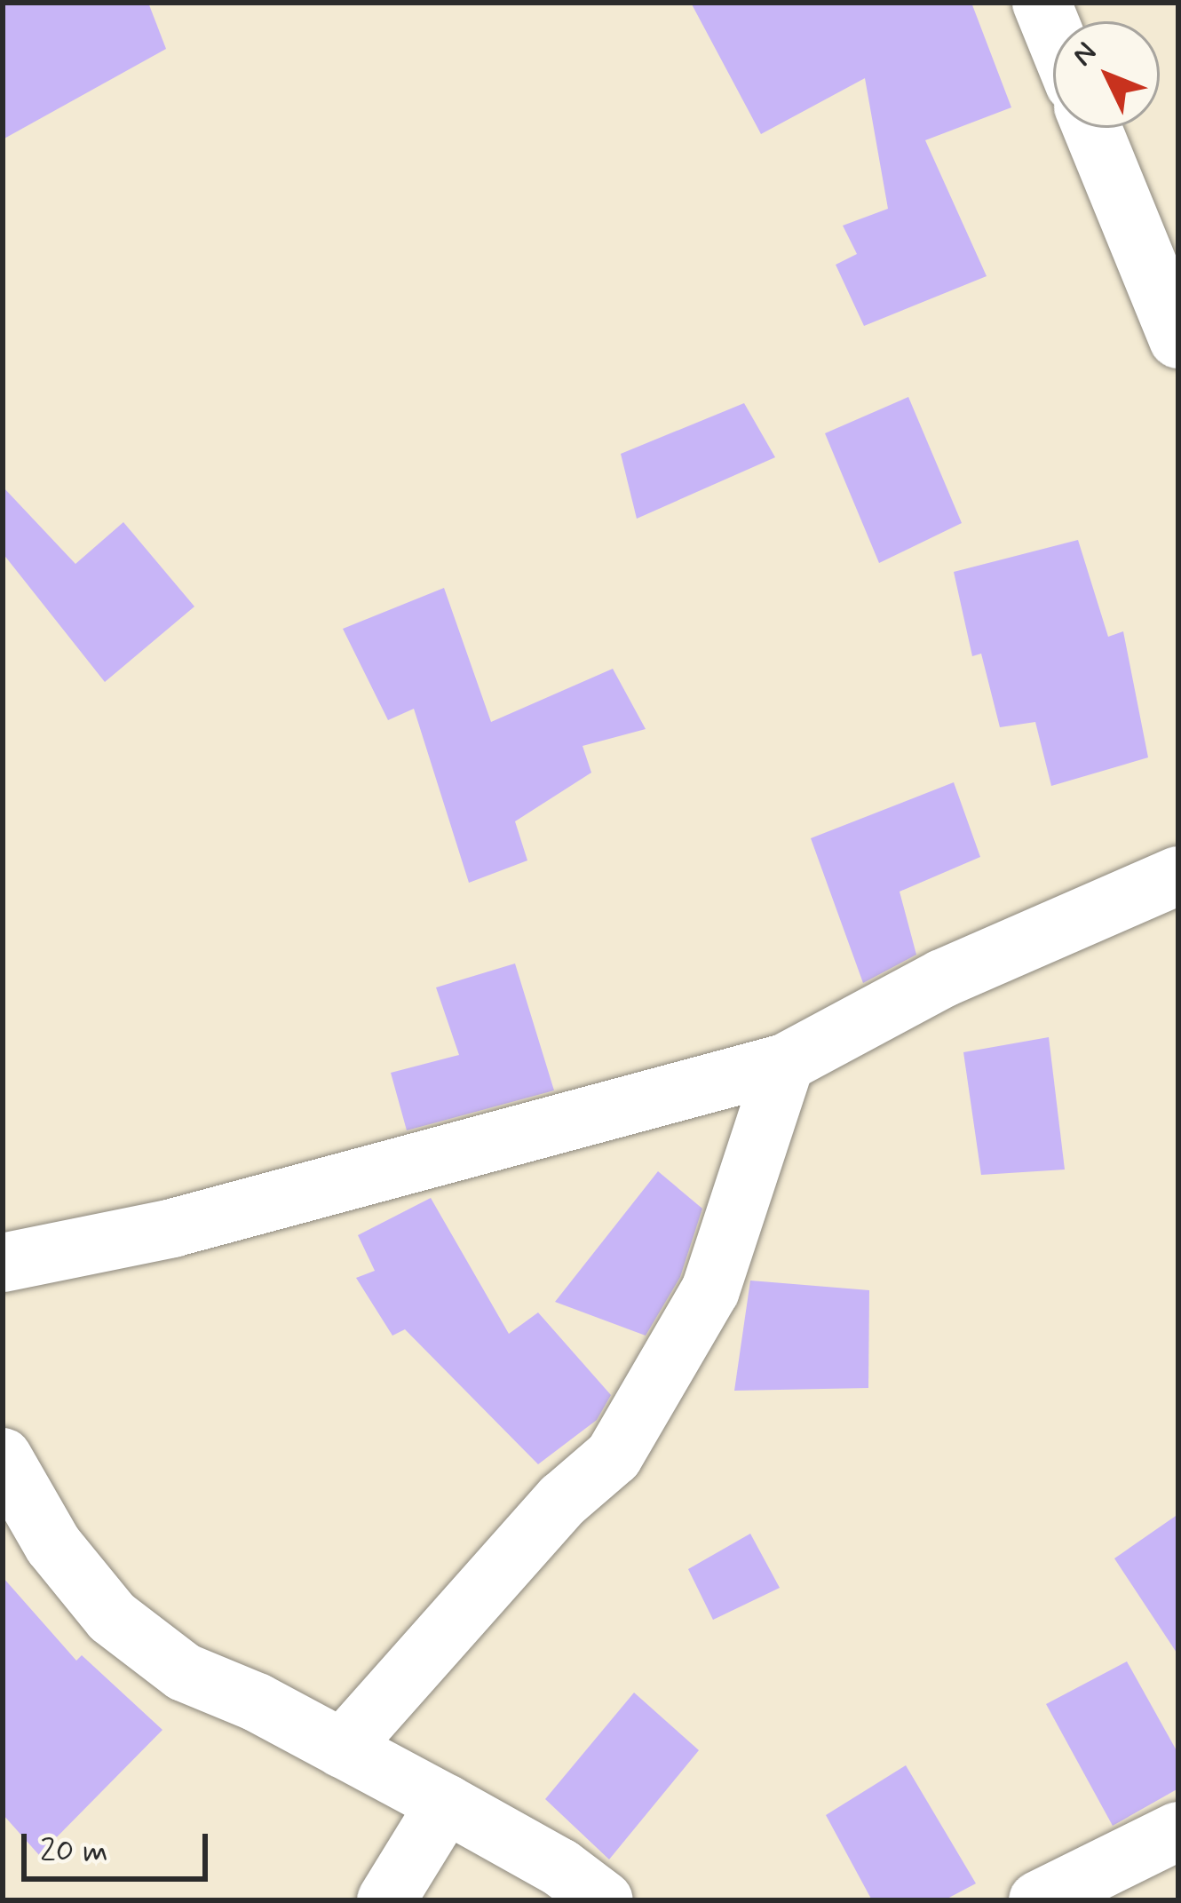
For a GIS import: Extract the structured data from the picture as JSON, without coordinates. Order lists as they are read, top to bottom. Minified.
{"scale_bar":"20 m","north":"top left"}
